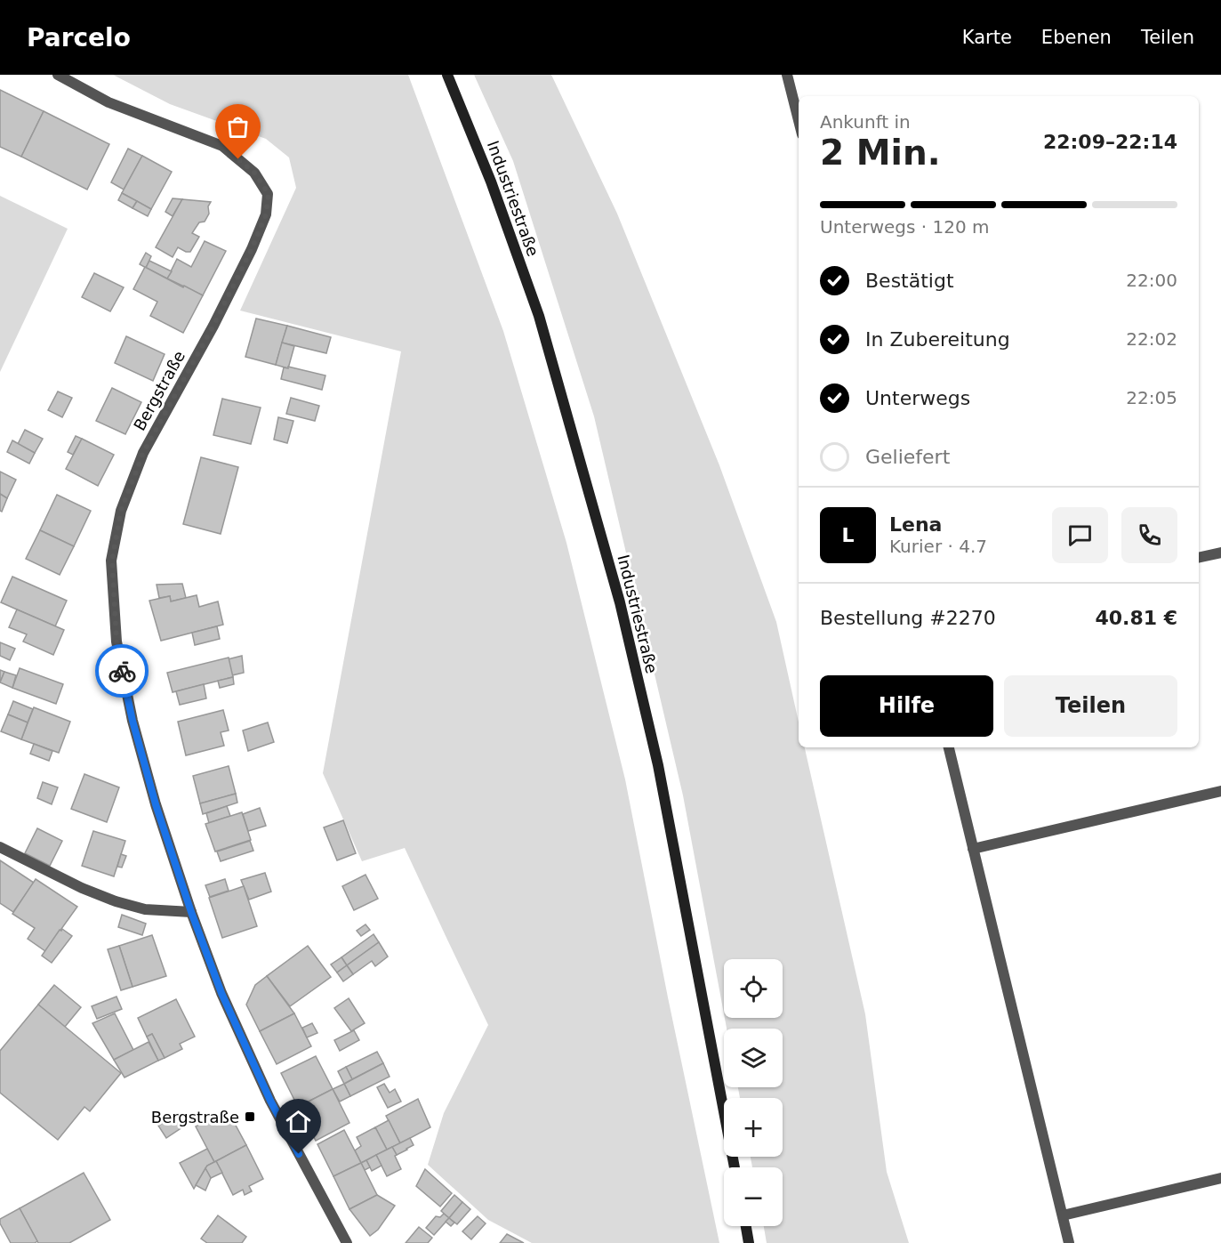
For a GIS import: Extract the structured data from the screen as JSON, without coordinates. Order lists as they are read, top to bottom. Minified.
{"streets":{"main road":["Industriestraße"],"street":["Bergstraße"]},"places":{"transit":["Bergstraße"]},"page":{"header":"Parcelo","nav":["Karte","Ebenen","Teilen"],"heading":["2 Min.","Ankunft in","22:09–22:14"],"panel":["Lena","Kurier · 4.7","Bestellung #2270","40.81 €"],"bar":"Unterwegs · 120 m","list":[["Bestätigt","22:00"],["In Zubereitung","22:02"],["Unterwegs","22:05"],"Geliefert"],"round":"L","buttons":["Hilfe","Teilen"],"map_buttons":["+","−"]}}
